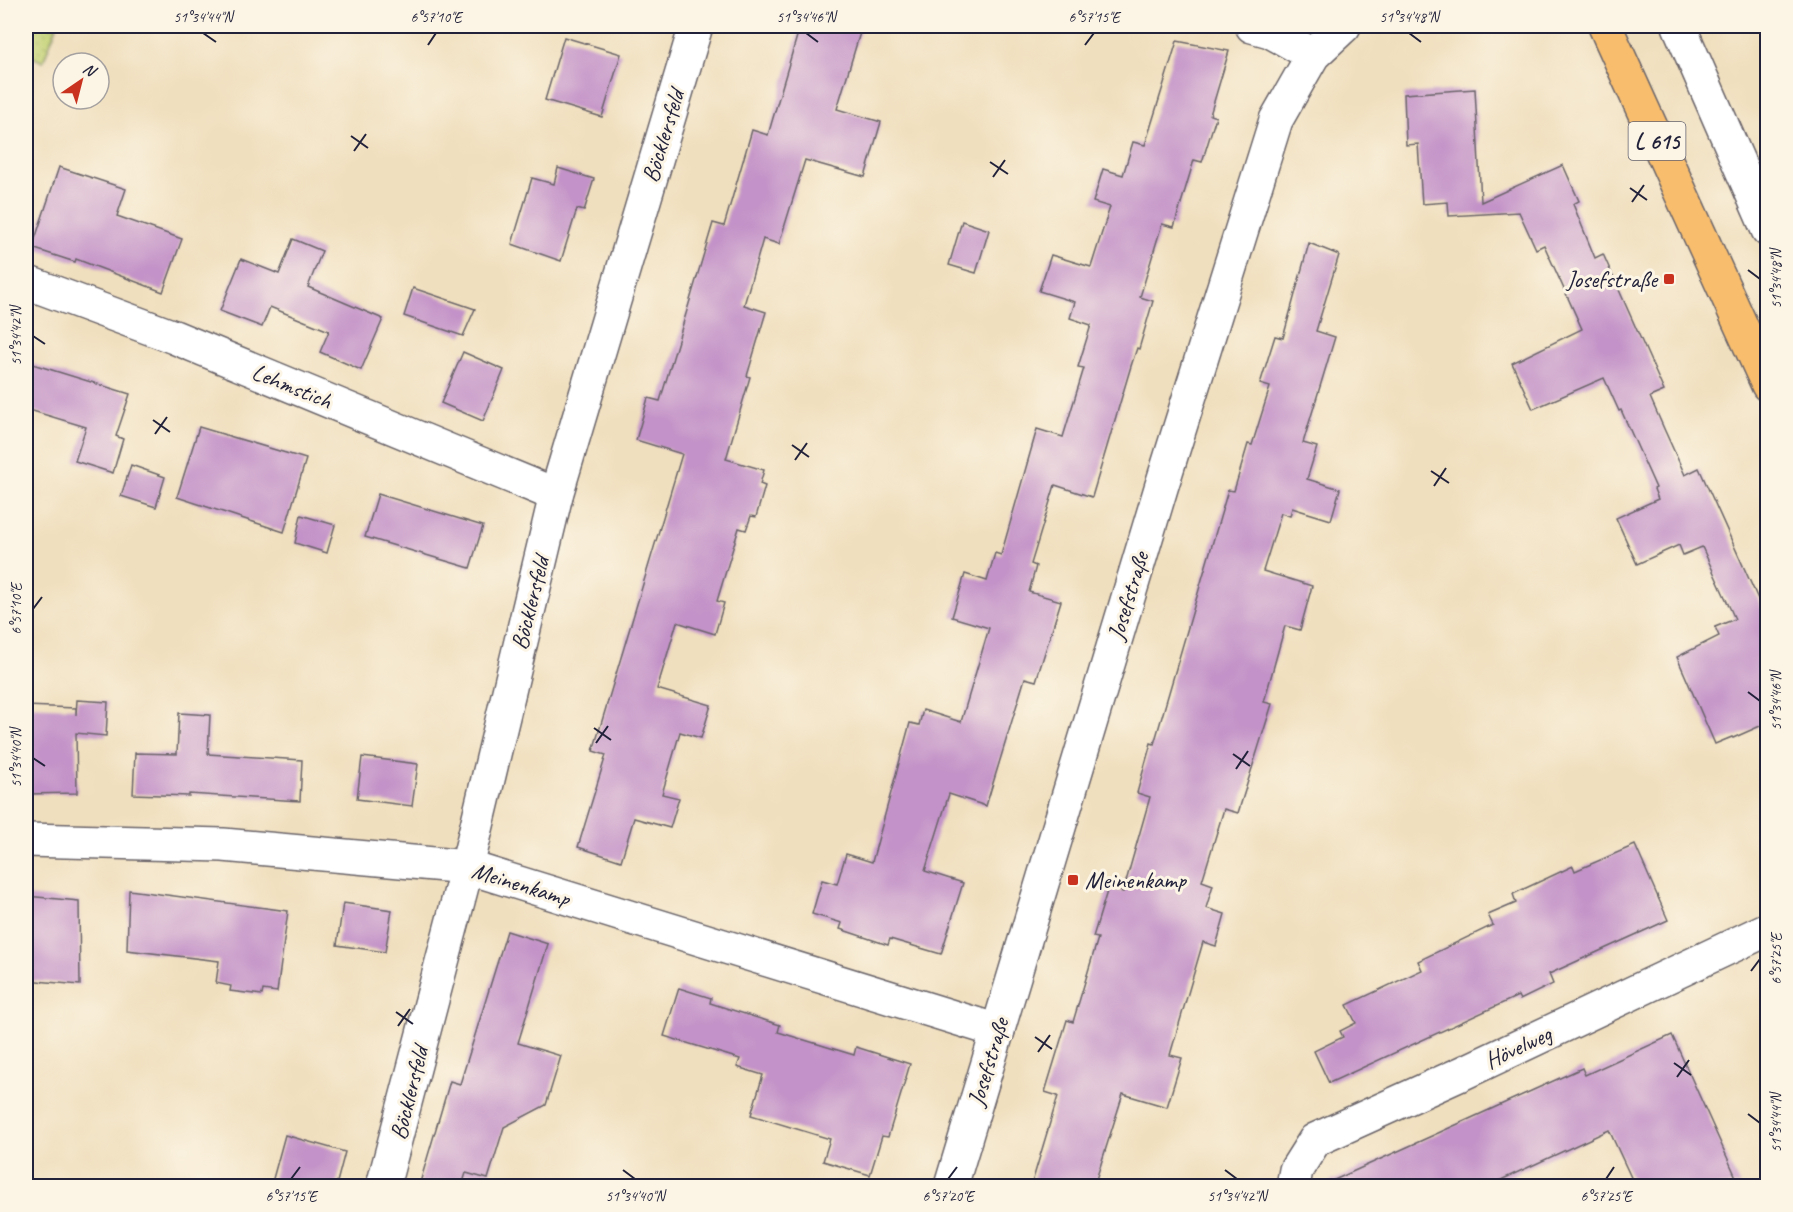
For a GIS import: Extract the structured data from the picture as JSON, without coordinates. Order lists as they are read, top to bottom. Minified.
{"streets":{"main road":["L 615"],"street":["Böcklersfeld","Lehmstich","Josefstraße","Meinenkamp","Hövelweg"]},"crossings":[["Böcklersfeld","Lehmstich"],["Böcklersfeld","Meinenkamp"],["Josefstraße","Meinenkamp"]],"places":{"transit":["Josefstraße","Meinenkamp"]},"north":"top right","coordinates":["51°34'44\"N","6°57'10\"E","51°34'46\"N","6°57'15\"E","51°34'48\"N","51°34'42\"N","51°34'40\"N","6°57'25\"E","6°57'20\"E"]}
